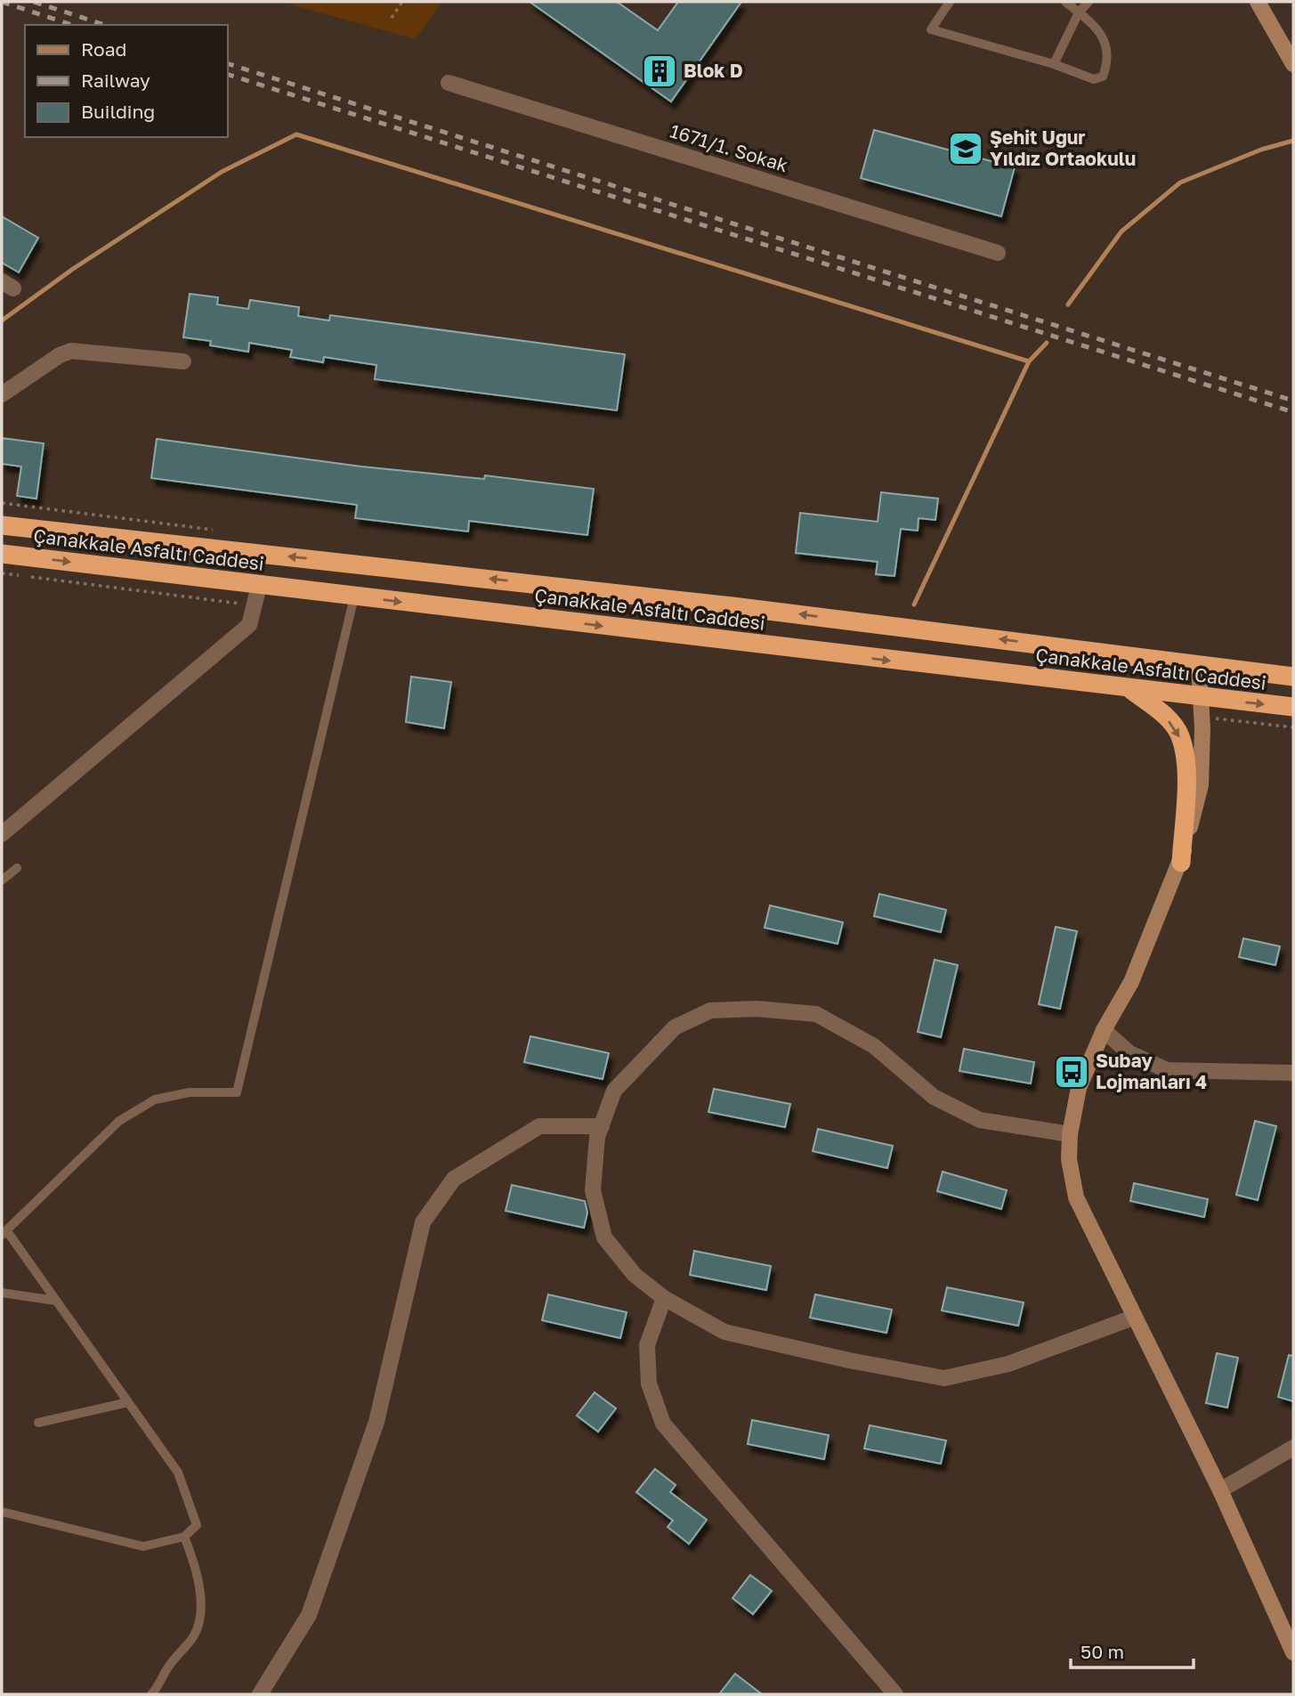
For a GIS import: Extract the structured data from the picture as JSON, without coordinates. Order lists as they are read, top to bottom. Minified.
{"streets":{"highway":["Çanakkale Asfaltı Caddesi"],"street":["1671/1. Sokak"]},"places":{"building":["Blok D"],"school or university":["Şehit Uğur Yıldız Ortaokulu"],"bus stop":["Subay Lojmanları 4"]},"legend":["Road","Railway","Building"],"scale_bar":"50 m"}
